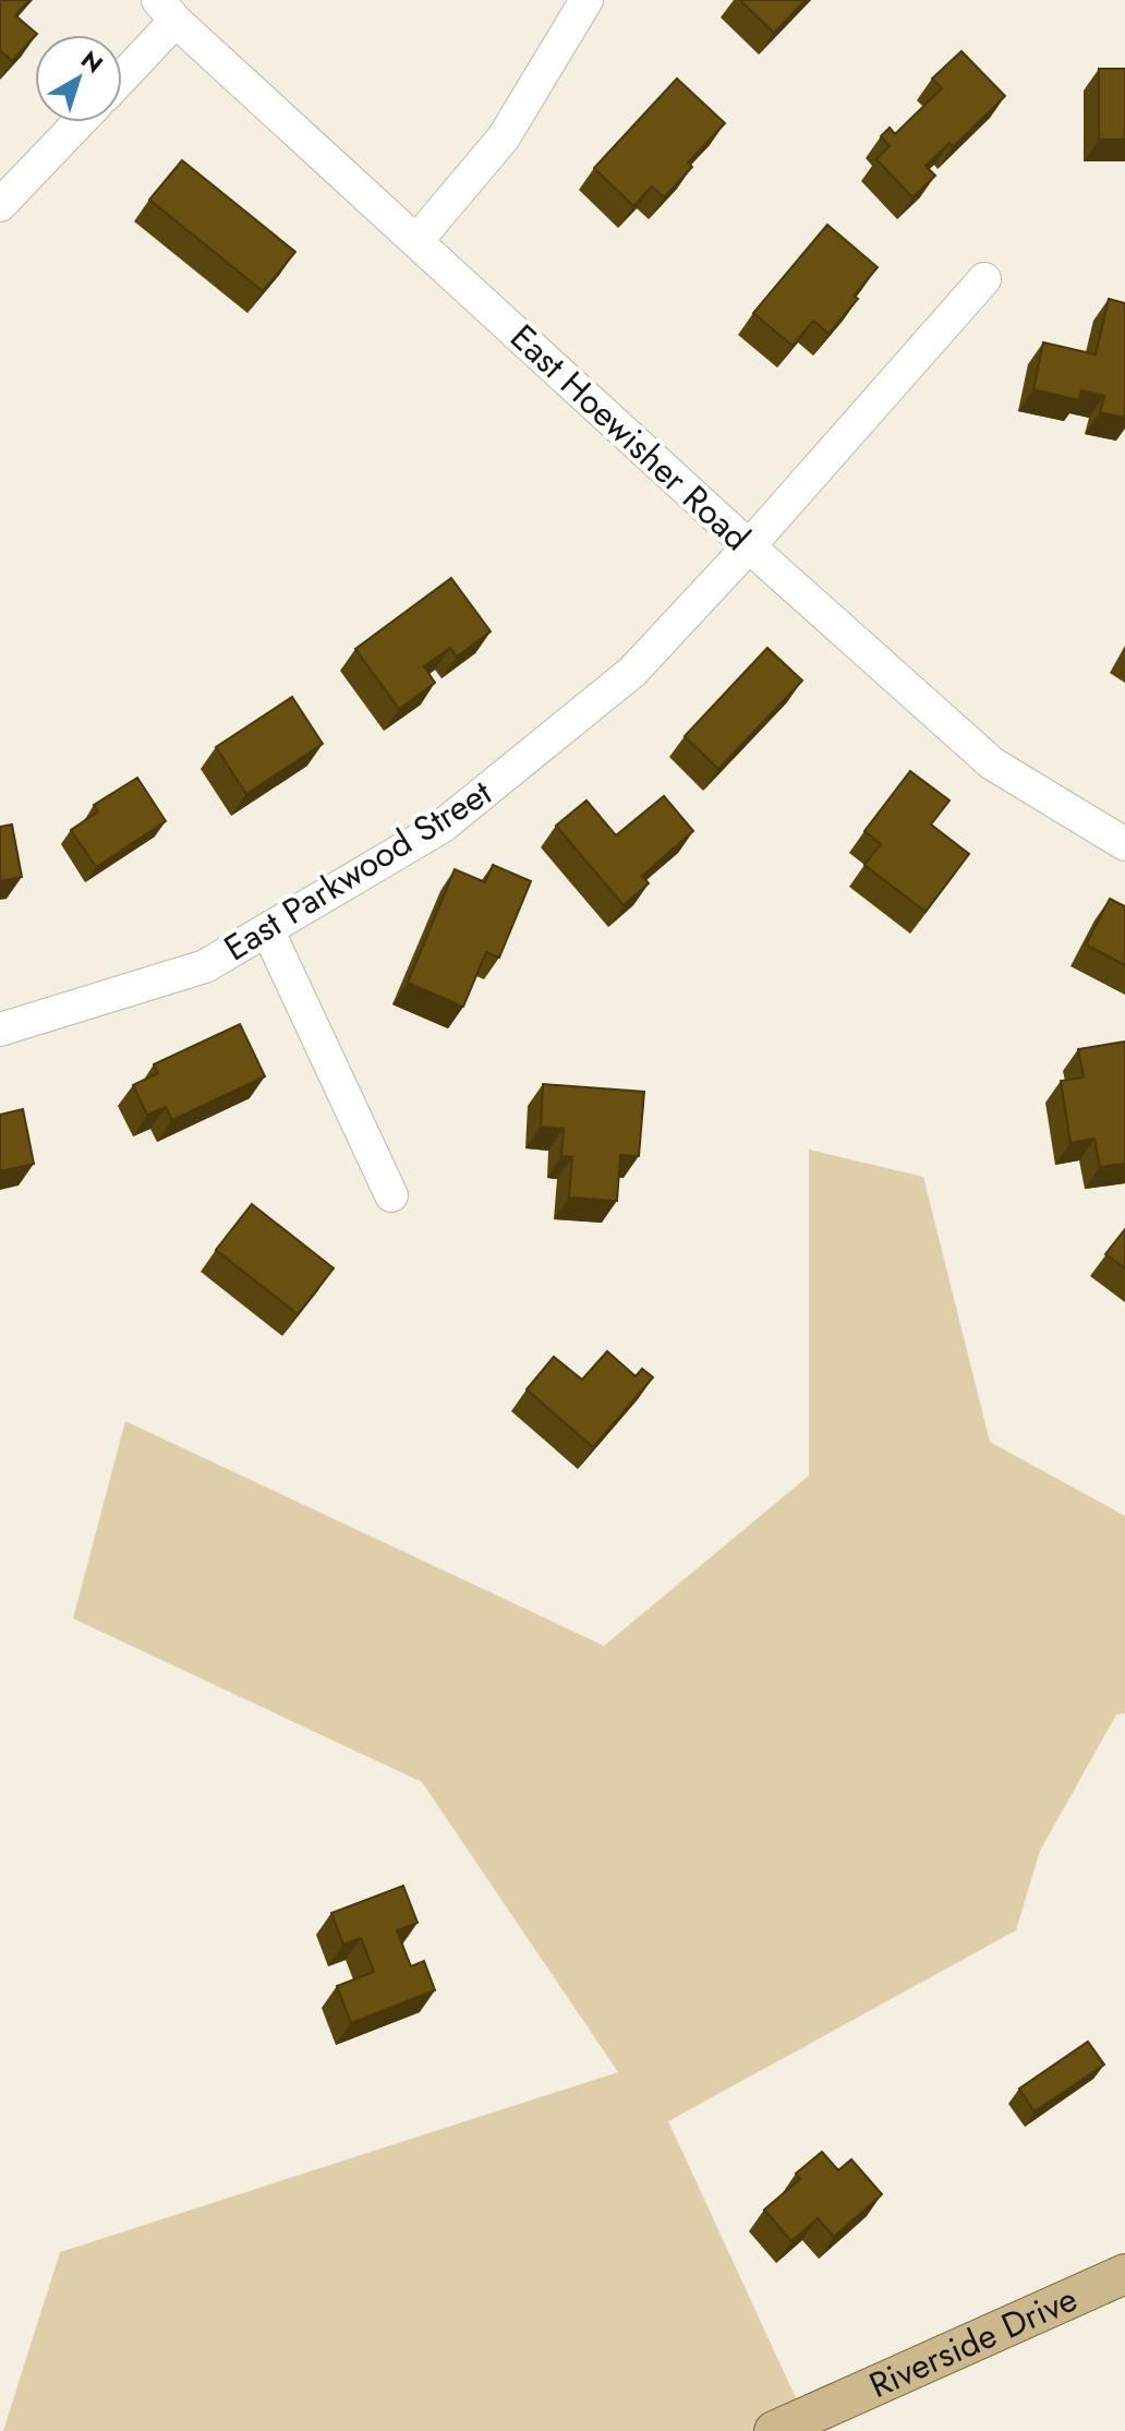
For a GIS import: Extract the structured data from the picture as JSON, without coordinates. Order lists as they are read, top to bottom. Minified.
{"streets":{"main road":["Riverside Drive"],"street":["East Hoewisher Road","East Parkwood Street"]},"crossings":[["East Hoewisher Road","East Parkwood Street"]],"north":"top right"}
